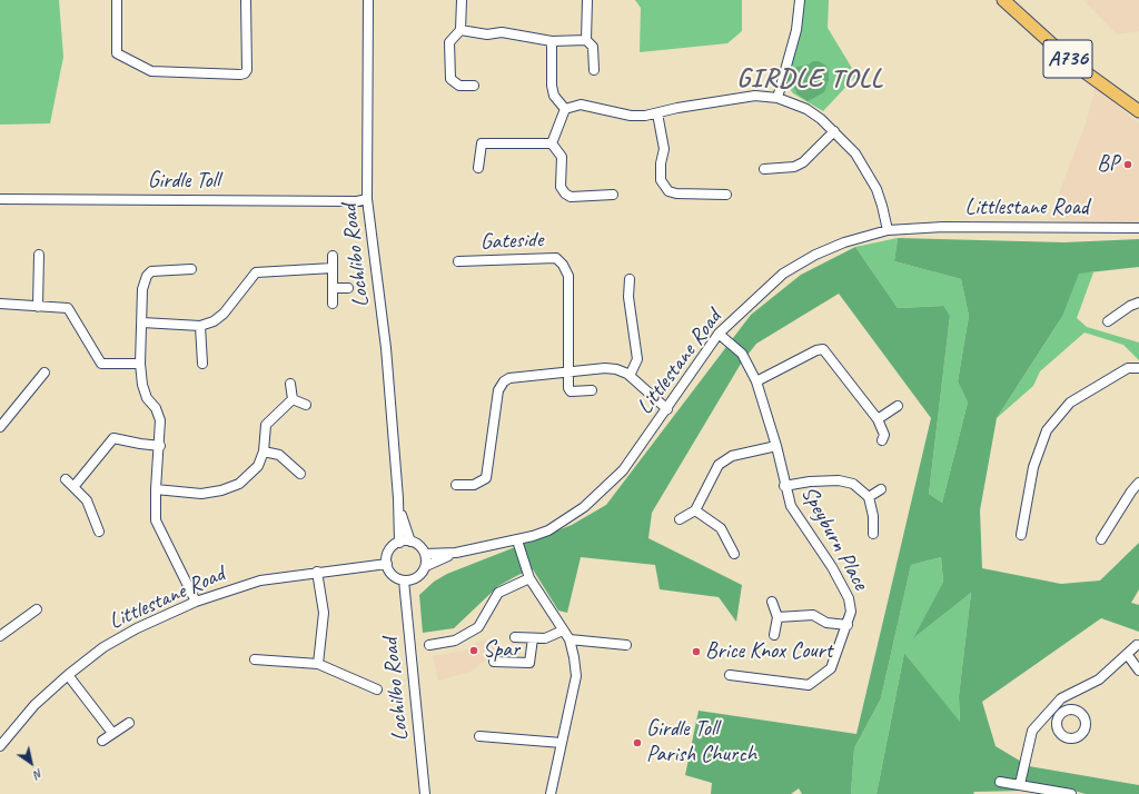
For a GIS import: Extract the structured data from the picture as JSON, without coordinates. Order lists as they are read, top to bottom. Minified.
{"streets":{"main road":["A736"],"street":["Girdle Toll","Littlestane Road","Gateside","Lochlibo Road","Speyburn Place","Lochilbo Road"]},"crossings":[["Girdle Toll","Lochlibo Road"],["Littlestane Road","Speyburn Place"],["Littlestane Road","Lochilbo Road"]],"districts":["GIRDLE TOLL"],"places":["BP","Spar","Brice Knox Court","Girdle Toll Parish Church"],"north":"bottom right"}
